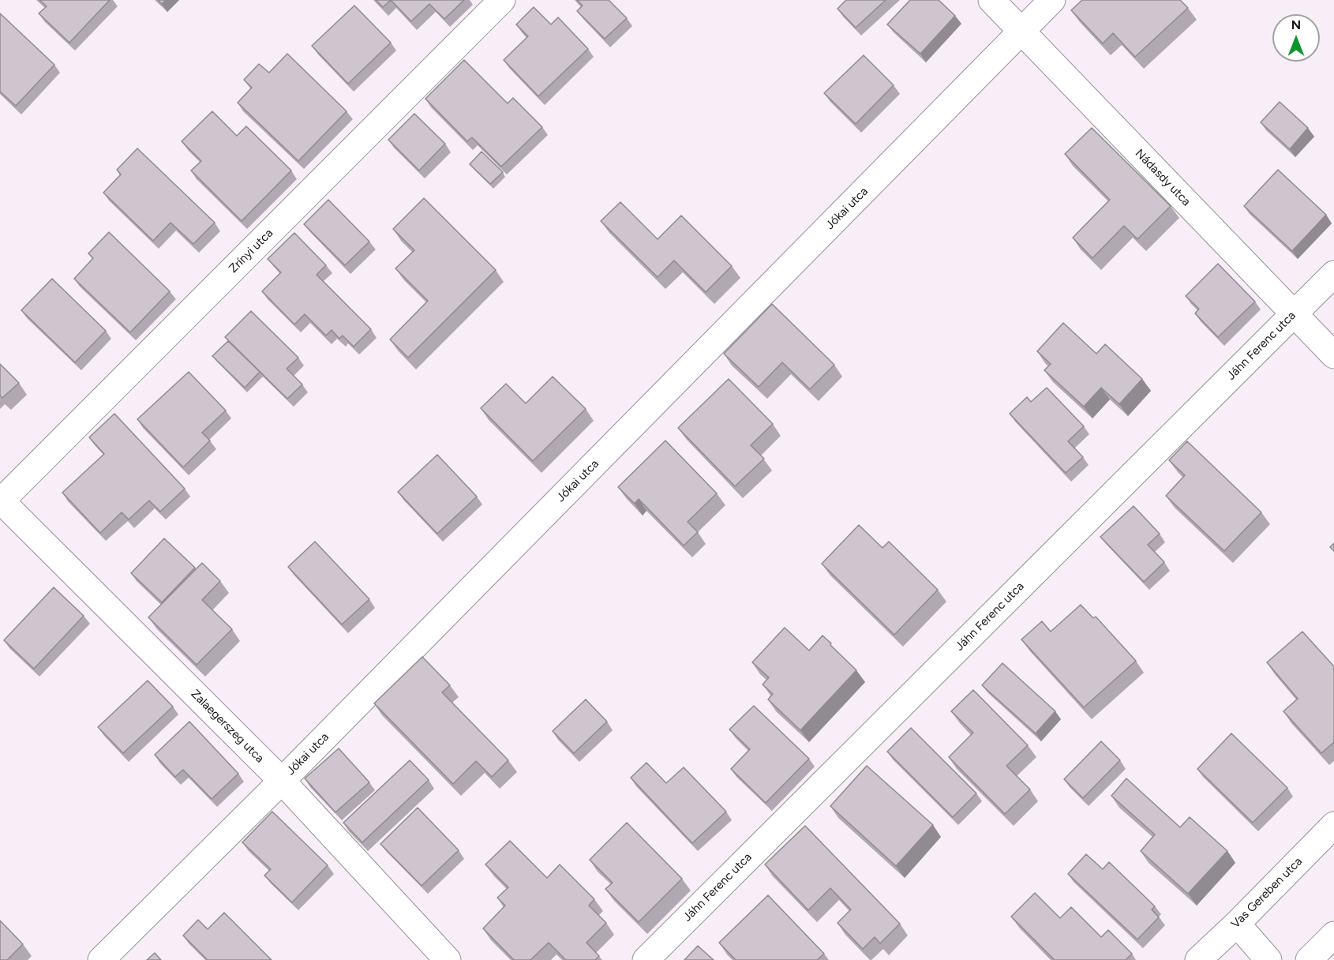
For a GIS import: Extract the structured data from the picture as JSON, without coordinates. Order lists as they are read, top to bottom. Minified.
{"streets":{"street":["Nádasdy utca","Jókai utca","Zrínyi utca","Jáhn Ferenc utca","Zalaegerszeg utca","Vas Gereben utca"]},"crossings":[["Nádasdy utca","Jókai utca"],["Nádasdy utca","Jáhn Ferenc utca"],["Jókai utca","Zalaegerszeg utca"],["Zrínyi utca","Zalaegerszeg utca"]],"north":"top"}
